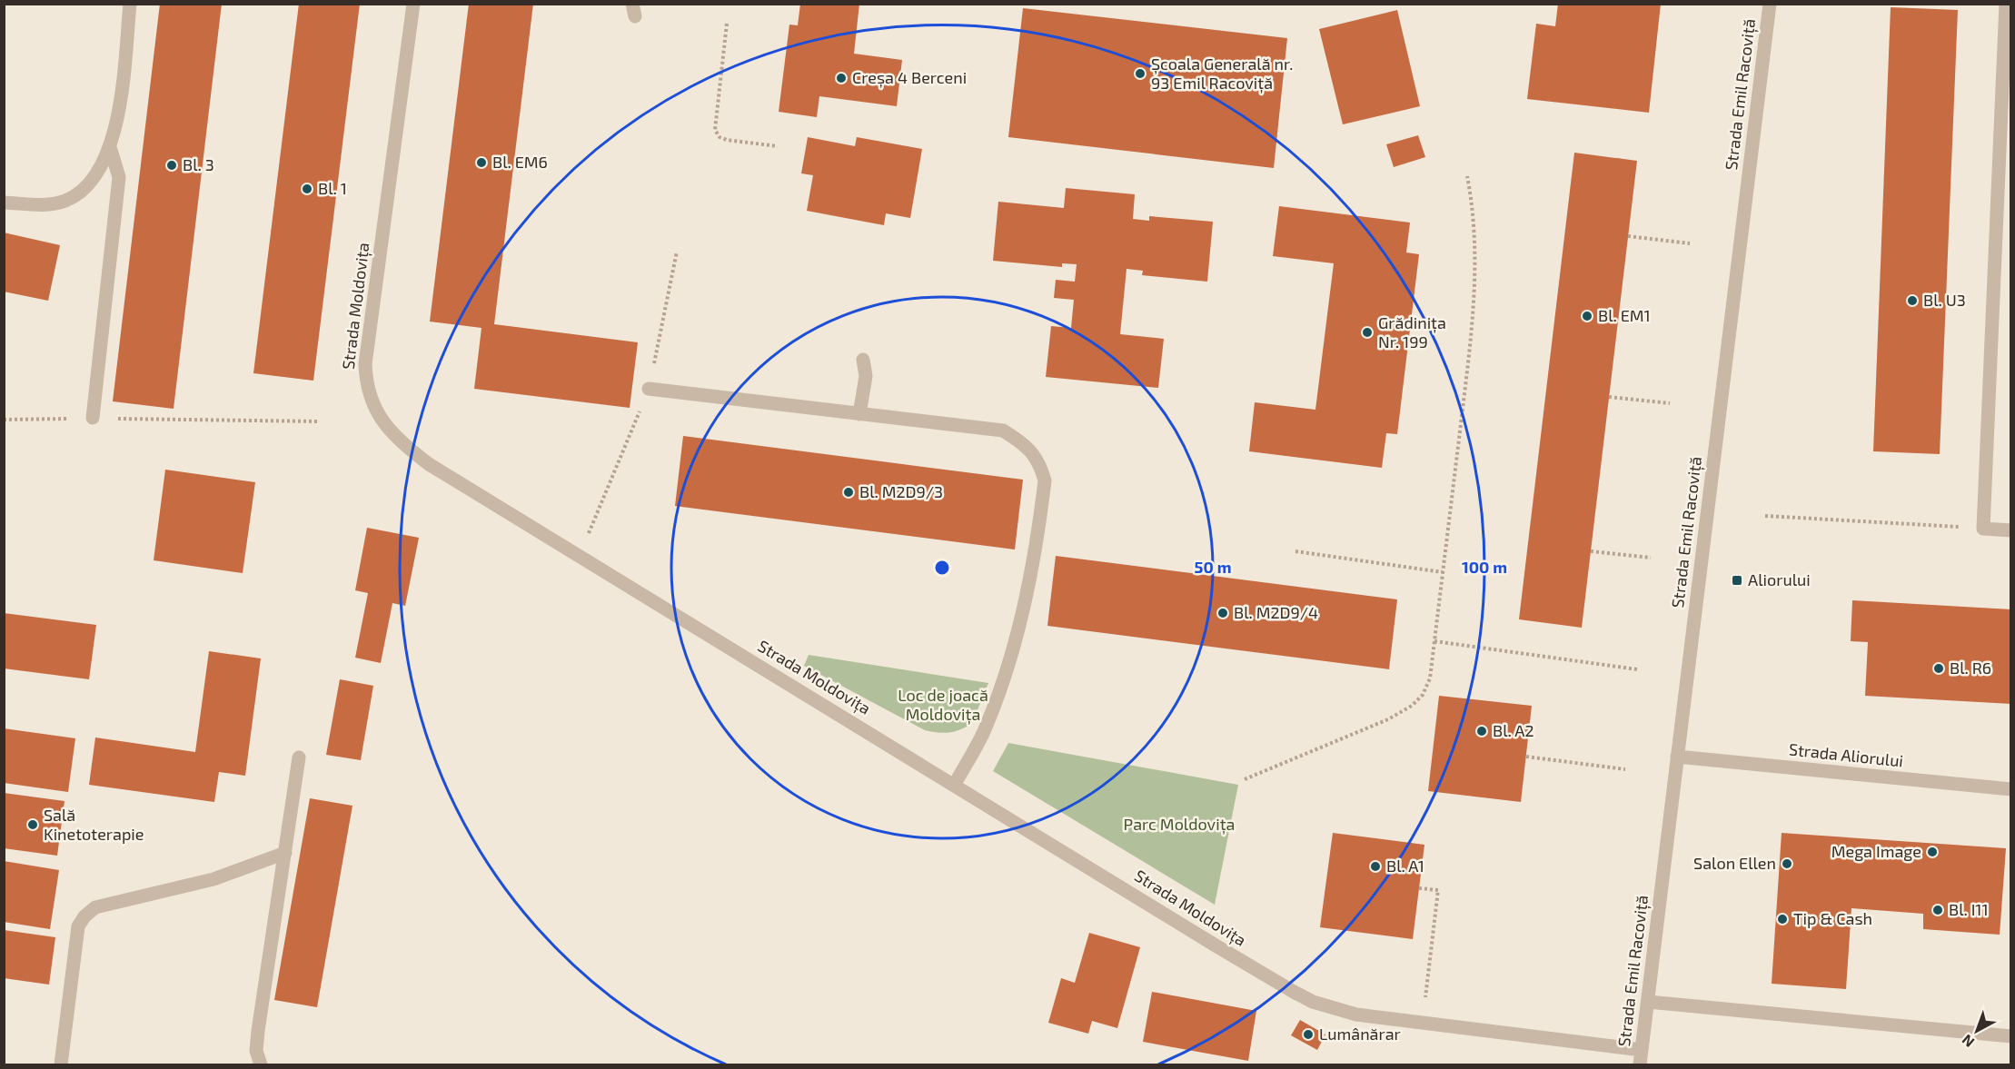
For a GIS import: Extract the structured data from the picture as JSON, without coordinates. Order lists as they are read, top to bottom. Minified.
{"streets":{"street":["Strada Emil Racoviță","Strada Moldovița","Strada Aliorului"]},"crossings":[["Strada Emil Racoviță","Strada Moldovița"],["Strada Emil Racoviță","Strada Aliorului"]],"parks":["Loc de joacă Moldovița","Parc Moldovița"],"places":{"other":["Școala Generală nr. 93 Emil Racoviță","Creșa 4 Berceni","Bl. EM6","Bl. 3","Bl. 1","Bl. U3","Bl. EM1","Grădinița Nr. 199","Bl. M2D9/3","Bl. M2D9/4","Bl. R6","Bl. A2","Sală Kinetoterapie","Mega Image","Salon Ellen","Bl. A1","Bl. I11","Tip & Cash","Lumânărar"],"transit":["Aliorului"]},"north":"bottom left","rings":["50 m","100 m"]}
